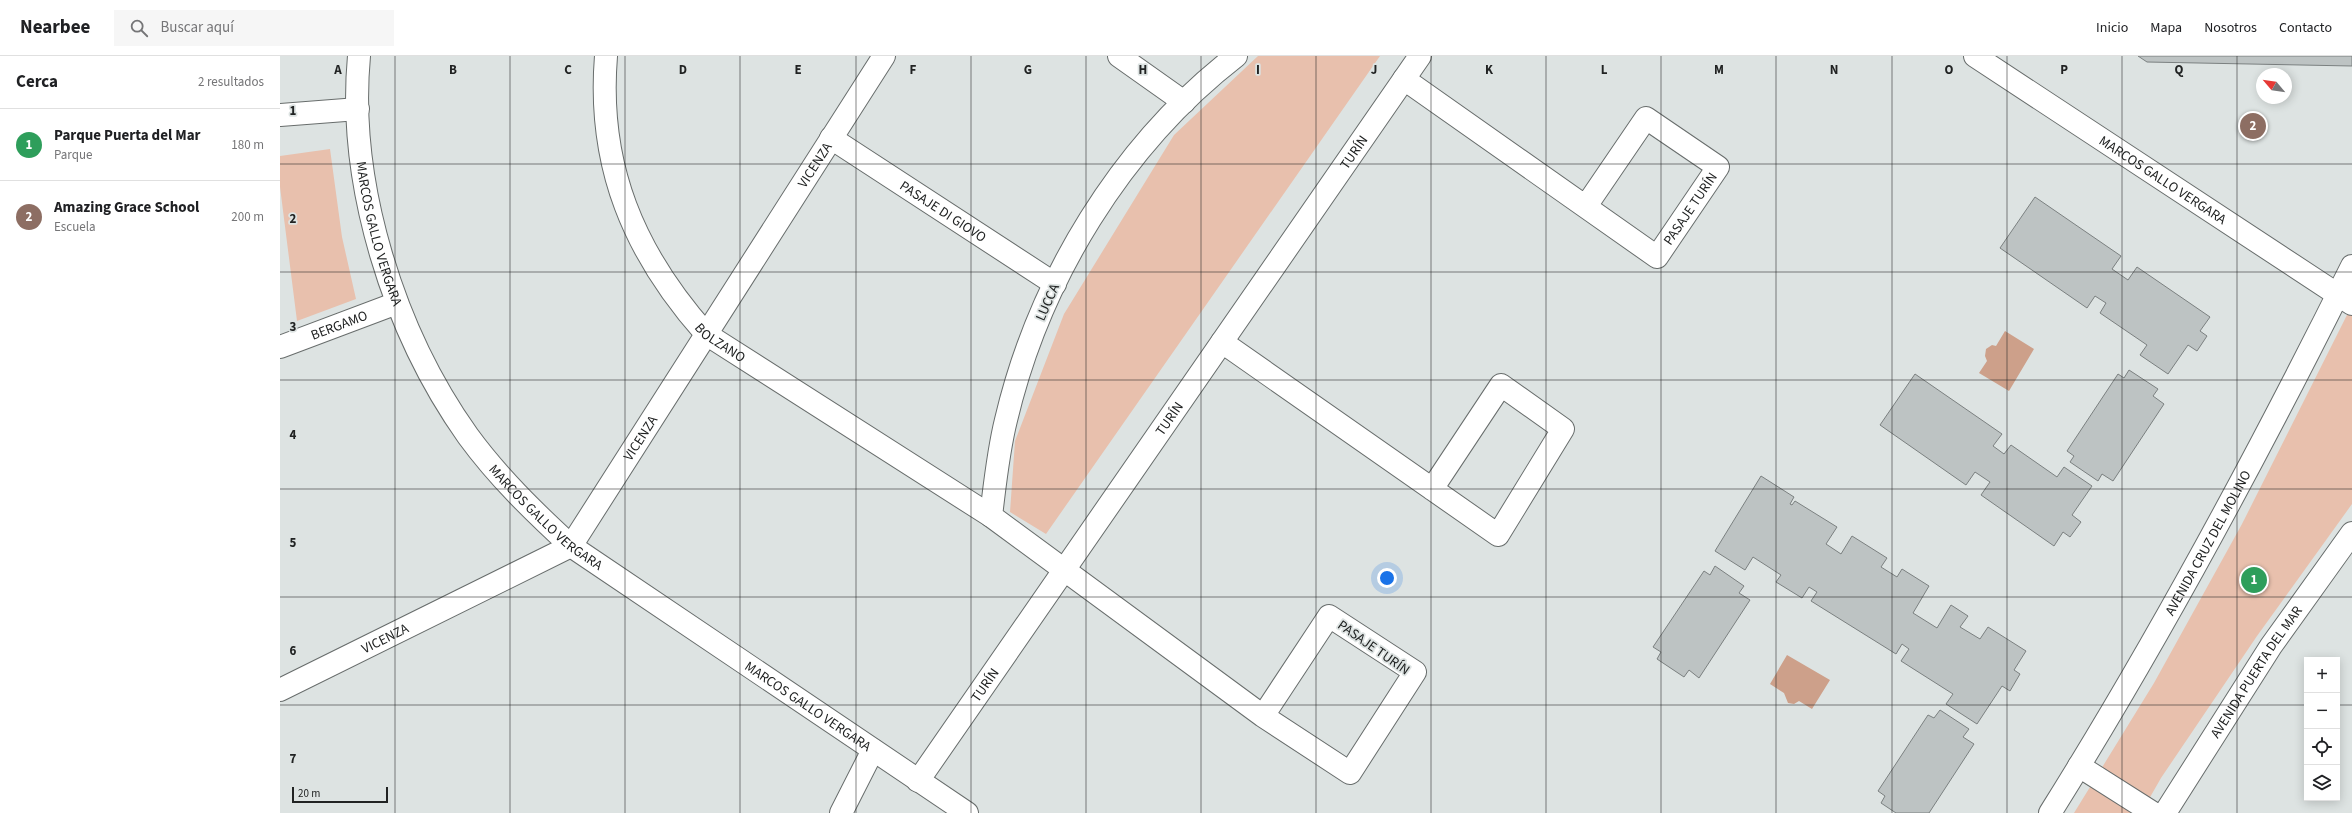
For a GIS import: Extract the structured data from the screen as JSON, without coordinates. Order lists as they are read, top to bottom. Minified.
{"streets":{"street":["TURÍN","VICENZA","MARCOS GALLO VERGARA","PASAJE TURÍN","PASAJE DI GIOVO","LUCCA","BERGAMO","BOLZANO","AVENIDA CRUZ DEL MOLINO","AVENIDA PUERTA DEL MAR"]},"crossings":[["TURÍN","MARCOS GALLO VERGARA"],["TURÍN","PASAJE TURÍN"],["VICENZA","MARCOS GALLO VERGARA"],["VICENZA","PASAJE DI GIOVO"],["VICENZA","BOLZANO"],["MARCOS GALLO VERGARA","BERGAMO"],["MARCOS GALLO VERGARA","AVENIDA CRUZ DEL MOLINO"],["PASAJE DI GIOVO","LUCCA"],["LUCCA","BOLZANO"]],"scale_bar":"20 m","north":"top left","page":{"header":"Nearbee","search":"Buscar aquí","nav":["Inicio","Mapa","Nosotros","Contacto"],"heading":["Cerca","2 resultados"],"list":[{"mark":"1","name":"Parque Puerta del Mar","note":"Parque","value":"180 m"},{"mark":"2","name":"Amazing Grace School","note":"Escuela","value":"200 m"}],"pins":["2","1"],"map_buttons":["+","−"],"scale":"20 m"},"grid":{"columns":["A","B","C","D","E","F","G","H","I","J","K","L","M","N","O","P","Q"],"rows":["1","2","3","4","5","6","7"]}}
